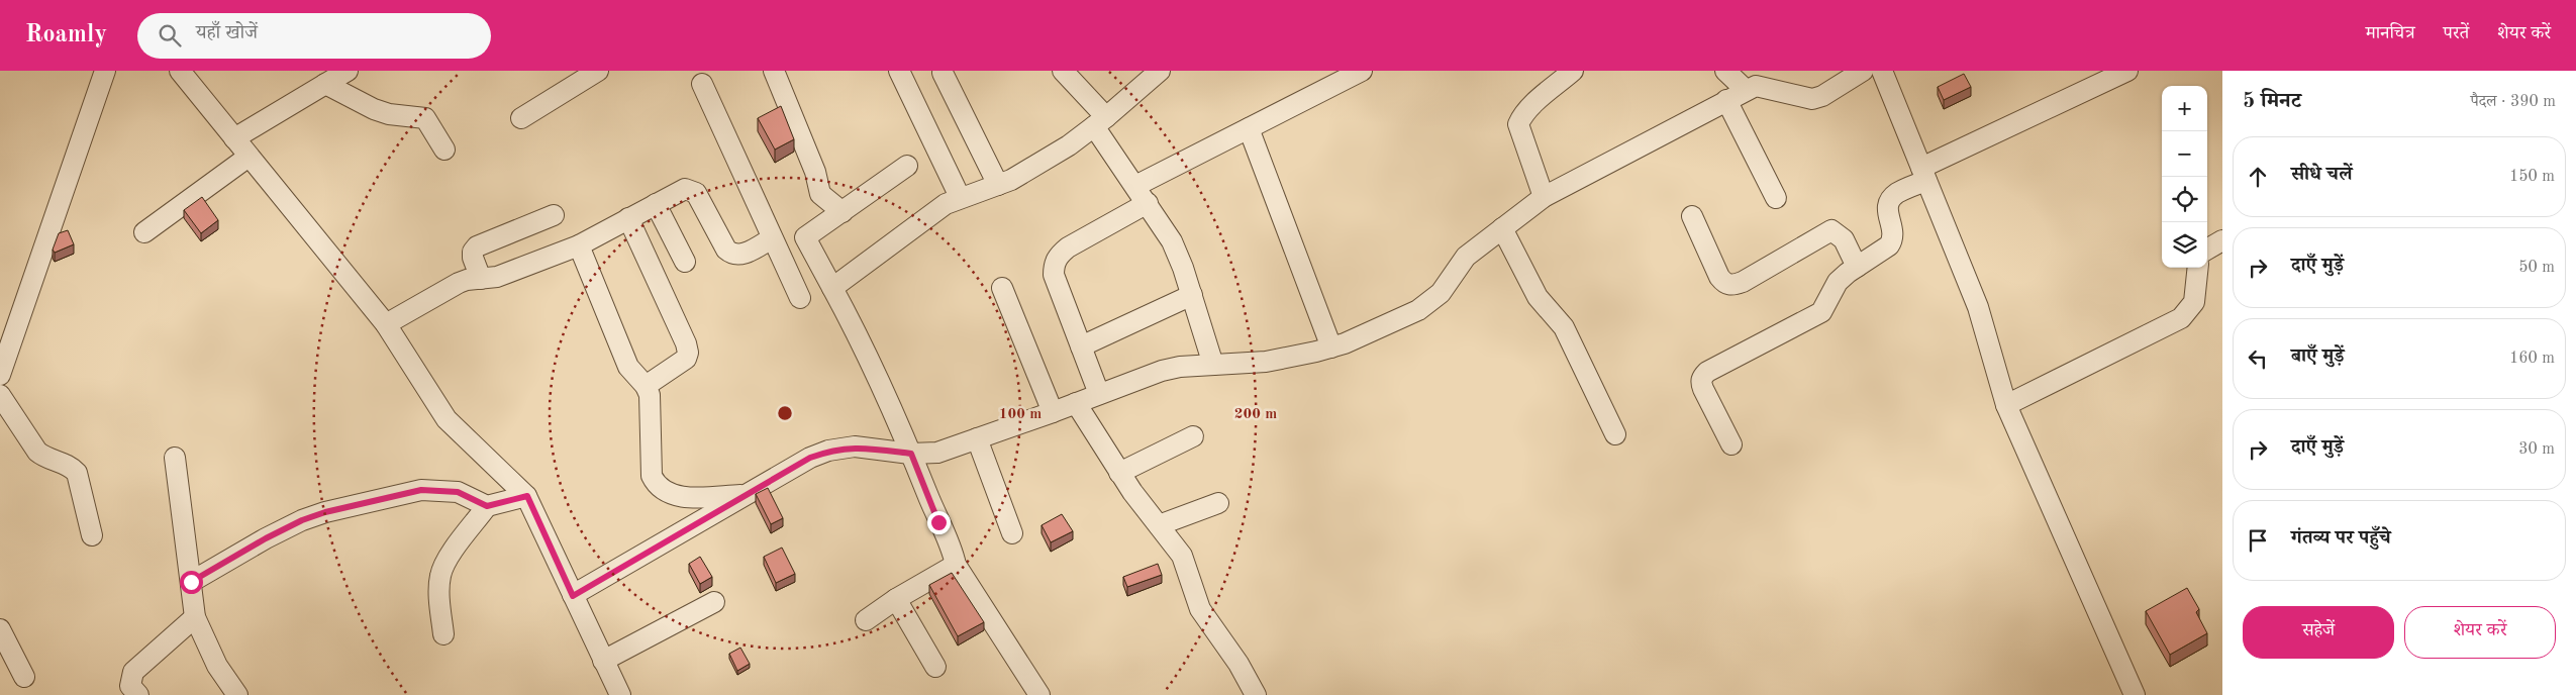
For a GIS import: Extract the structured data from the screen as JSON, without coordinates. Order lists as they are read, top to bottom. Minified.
{"page":{"header":"Roamly","search":"यहाँ खोजें","nav":["मानचित्र","परतें","शेयर करें"],"heading":["5 मिनट","पैदल · 390 m"],"map_buttons":["+","−"],"list":[["सीधे चलें","150 m"],["दाएँ मुड़ें","50 m"],["बाएँ मुड़ें","160 m"],["दाएँ मुड़ें","30 m"],"गंतव्य पर पहुँचे"],"buttons":["सहेजें","शेयर करें"]},"rings":["100 m","200 m"]}
